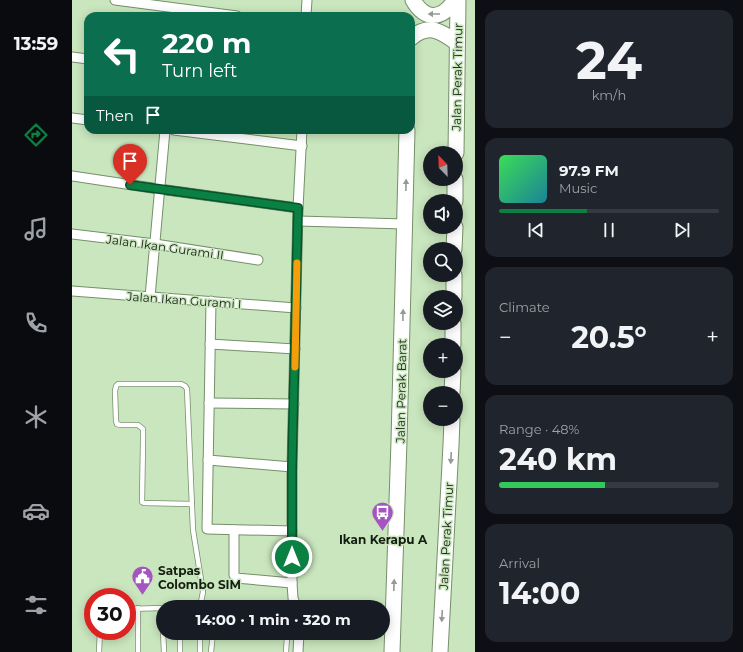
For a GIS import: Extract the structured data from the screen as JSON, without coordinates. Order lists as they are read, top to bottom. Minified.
{"streets":{"highway":["Jalan Perak Timur","Jalan Perak Barat"],"street":["Jalan Ikan Gurami II","Jalan Ikan Gurami I"]},"one_way":["Jalan Perak Timur","Jalan Perak Barat"],"places":{"bus stop":["Ikan Kerapu A"],"public building":["Satpas Colombo SIM"]},"north":"top left","page":{"tabs":"13:59","tile":[["24","km/h"],"Climate",["Range · 48%","240 km"],["Arrival","14:00"]],"turn":["220 m","Turn left"],"then":"Then","map_buttons":["+","−"],"song":["97.9 FM","Music"],"heat":["−","20.5°","+"],"limit":"30","trip":"14:00 · 1 min · 320 m"}}
